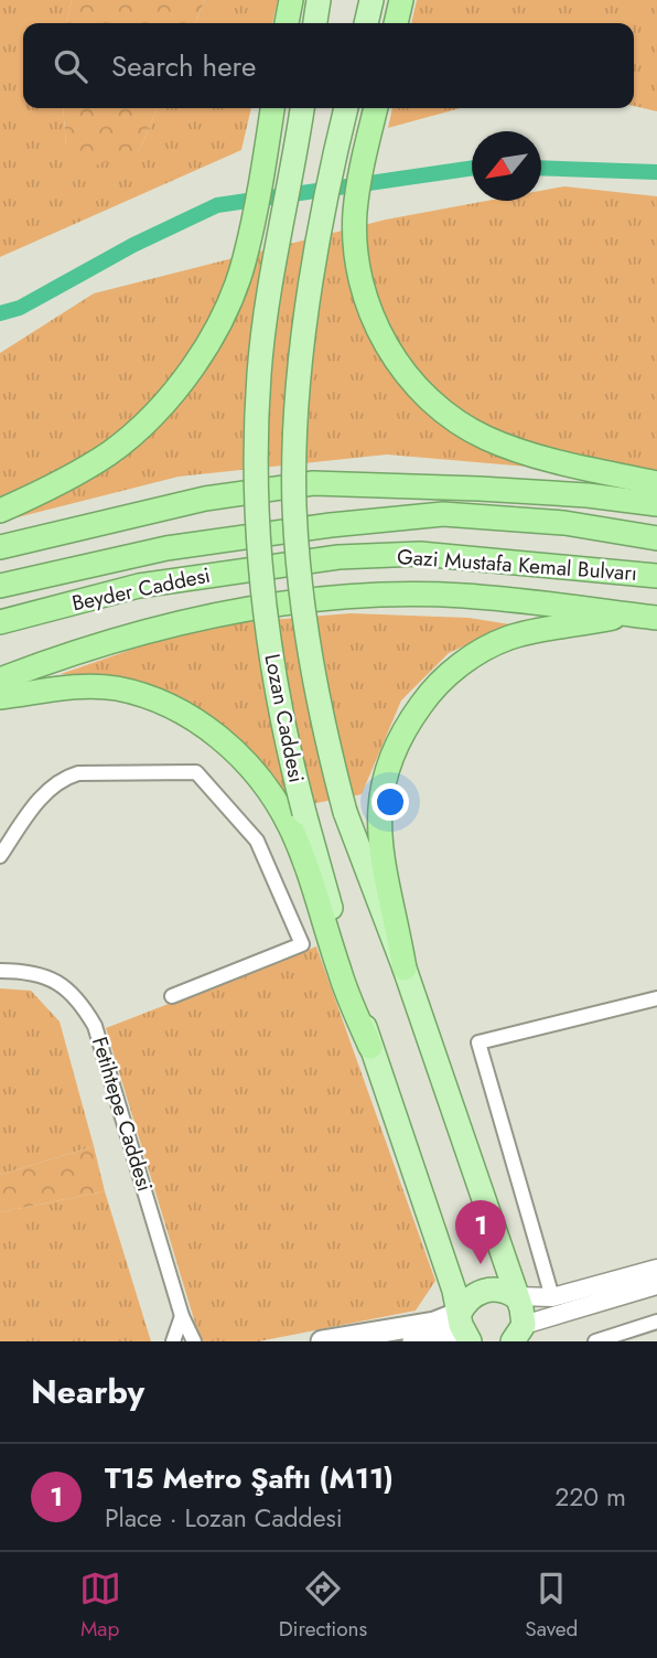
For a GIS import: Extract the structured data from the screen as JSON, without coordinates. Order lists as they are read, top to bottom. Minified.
{"streets":{"highway":["Gazi Mustafa Kemal Bulvarı","Beyder Caddesi"],"main road":["Lozan Caddesi"],"street":["Fetihtepe Caddesi"]},"crossings":[["Gazi Mustafa Kemal Bulvarı","Beyder Caddesi"]],"north":"bottom left","page":{"search":"Search here","pins":"1","heading":"Nearby","list":[{"mark":"1","name":"T15 Metro Şaftı (M11)","note":"Place · Lozan Caddesi","value":"220 m"}],"nav":["Map","Directions","Saved"]}}
